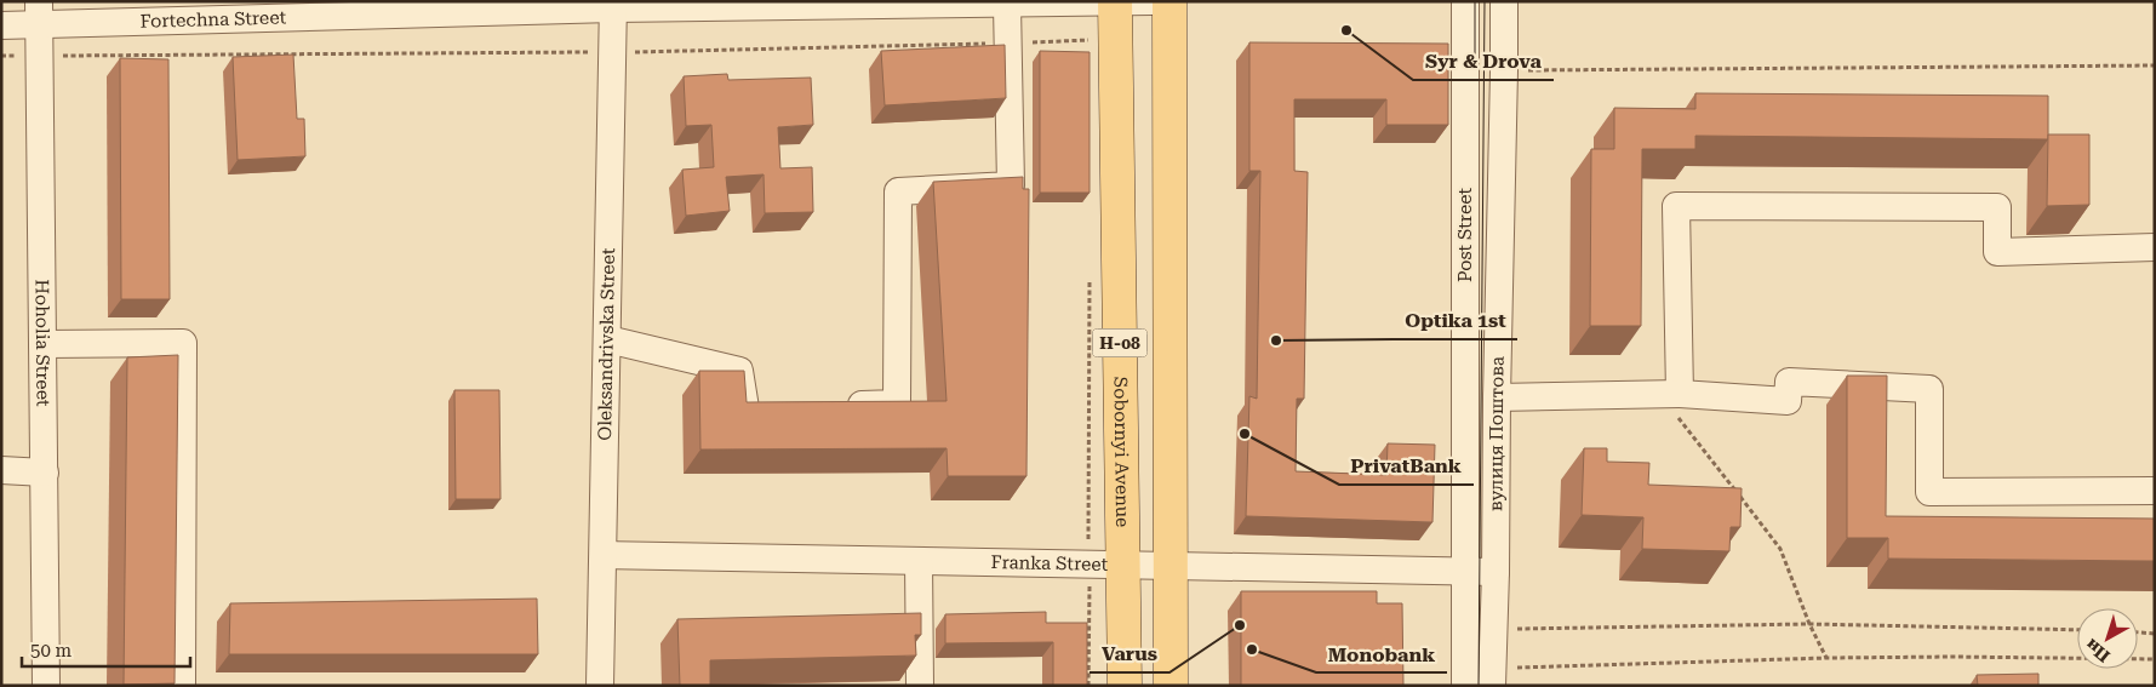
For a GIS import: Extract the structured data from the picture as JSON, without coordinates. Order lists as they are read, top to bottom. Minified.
{"streets":{"main road":["Н-08","Sobornyi Avenue"],"street":["Fortechna Street","Post Street","Hoholia Street","Oleksandrivska Street","вулиця Поштова","Franka Street"]},"crossings":[["Fortechna Street","Hoholia Street"],["Fortechna Street","Oleksandrivska Street"],["Fortechna Street","Sobornyi Avenue"],["Post Street","Franka Street"],["Н-08","Franka Street"],["Oleksandrivska Street","Franka Street"],["вулиця Поштова","Franka Street"],["Sobornyi Avenue","Franka Street"]],"places":["Syr & Drova","Оptika 1st","PrivatBank","Varus","Monobank"],"scale_bar":"50 m","north":"bottom left"}
